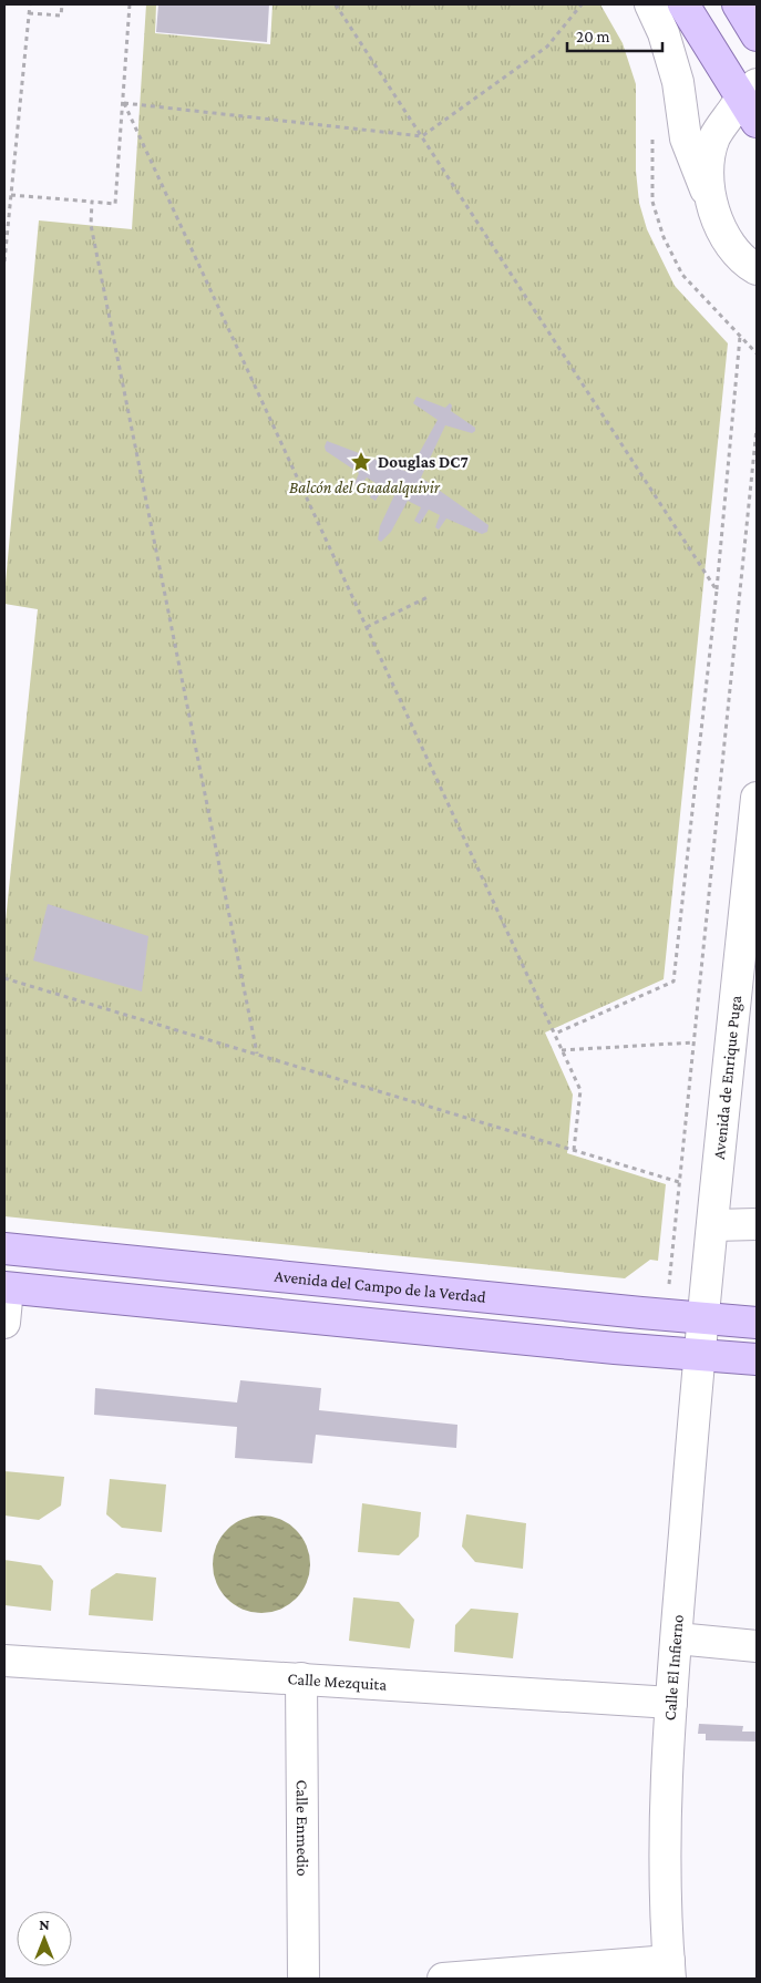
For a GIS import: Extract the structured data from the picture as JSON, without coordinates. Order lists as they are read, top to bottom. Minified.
{"streets":{"main road":["Avenida del Campo de la Verdad"],"street":["Avenida de Enrique Puga","Calle El Infierno","Calle Mezquita","Calle Enmedio"]},"crossings":[["Avenida de Enrique Puga","Avenida del Campo de la Verdad"],["Avenida de Enrique Puga","Calle El Infierno"],["Calle El Infierno","Calle Mezquita"],["Calle Mezquita","Calle Enmedio"]],"parks":["Balcón del Guadalquivir"],"places":{"place":["Douglas DC7"]},"scale_bar":"20 m","north":"top"}
